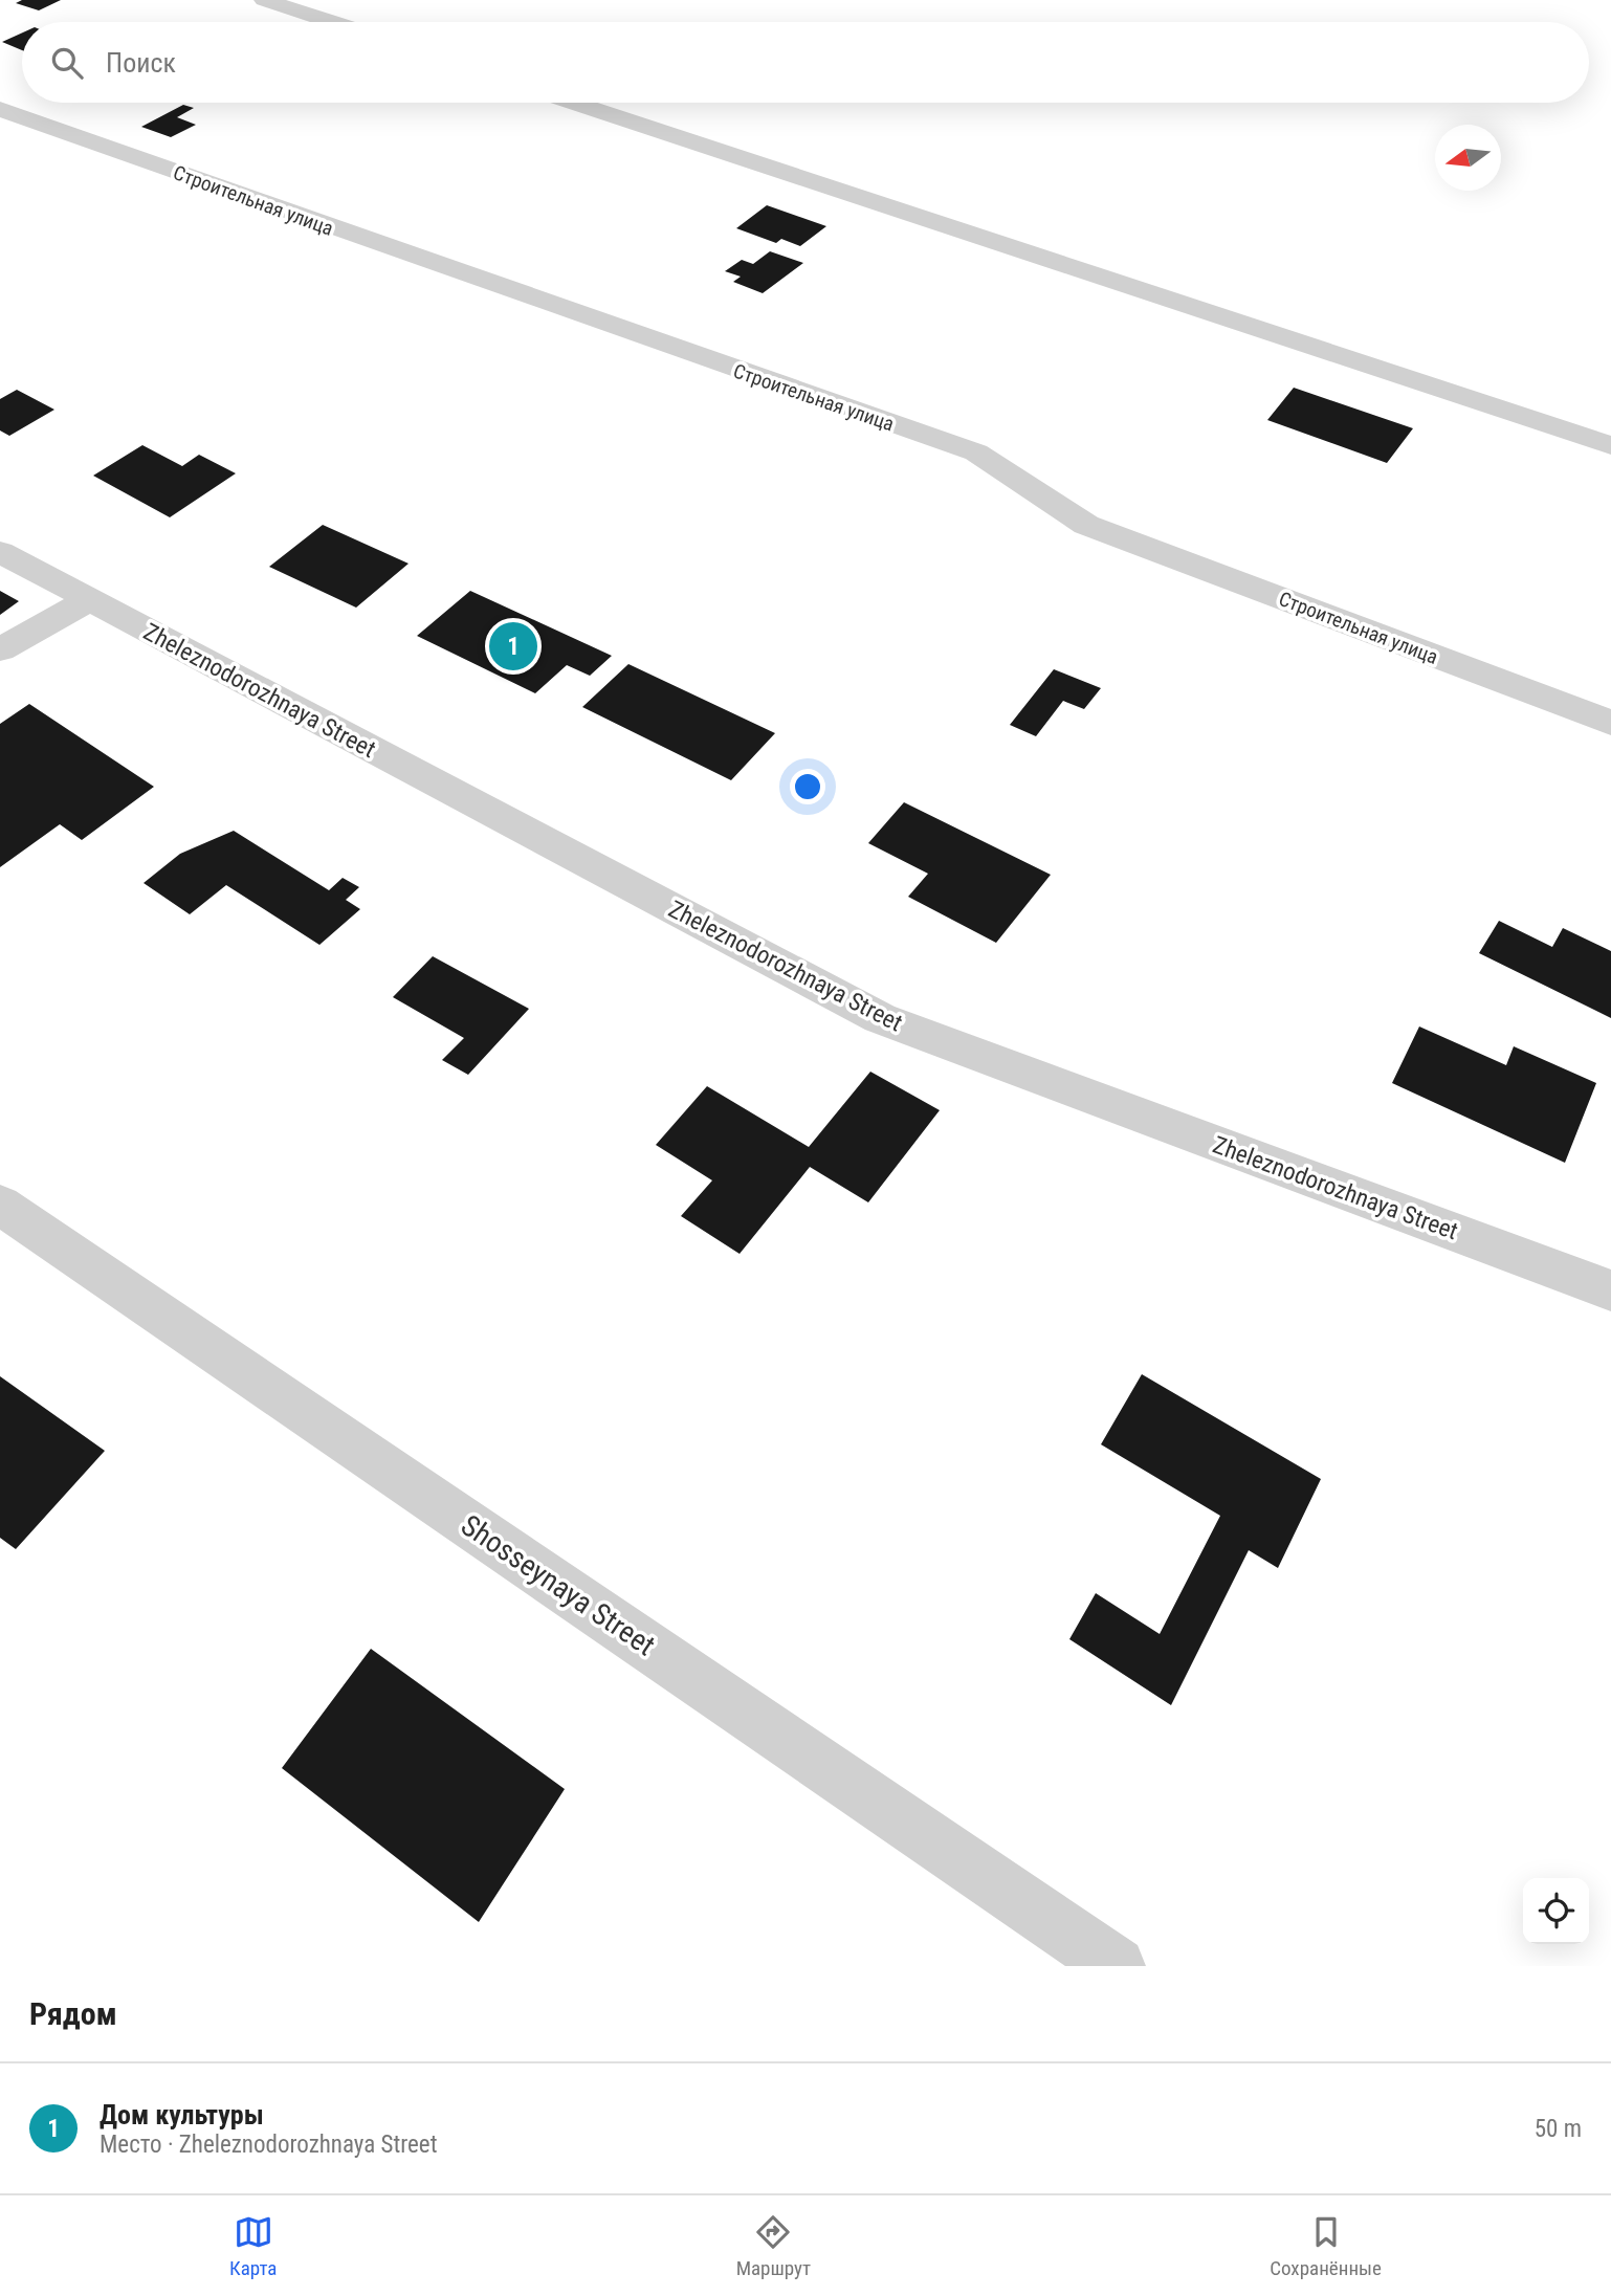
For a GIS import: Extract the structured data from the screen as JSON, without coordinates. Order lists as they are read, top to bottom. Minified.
{"streets":{"street":["Строительная улица","Zheleznodorozhnaya Street","Shosseynaya Street"]},"north":"left","page":{"search":"Поиск","pins":"1","heading":"Рядом","list":[{"mark":"1","name":"Дом культуры","note":"Место · Zheleznodorozhnaya Street","value":"50 m"}],"nav":["Карта","Маршрут","Сохранённые"]}}
